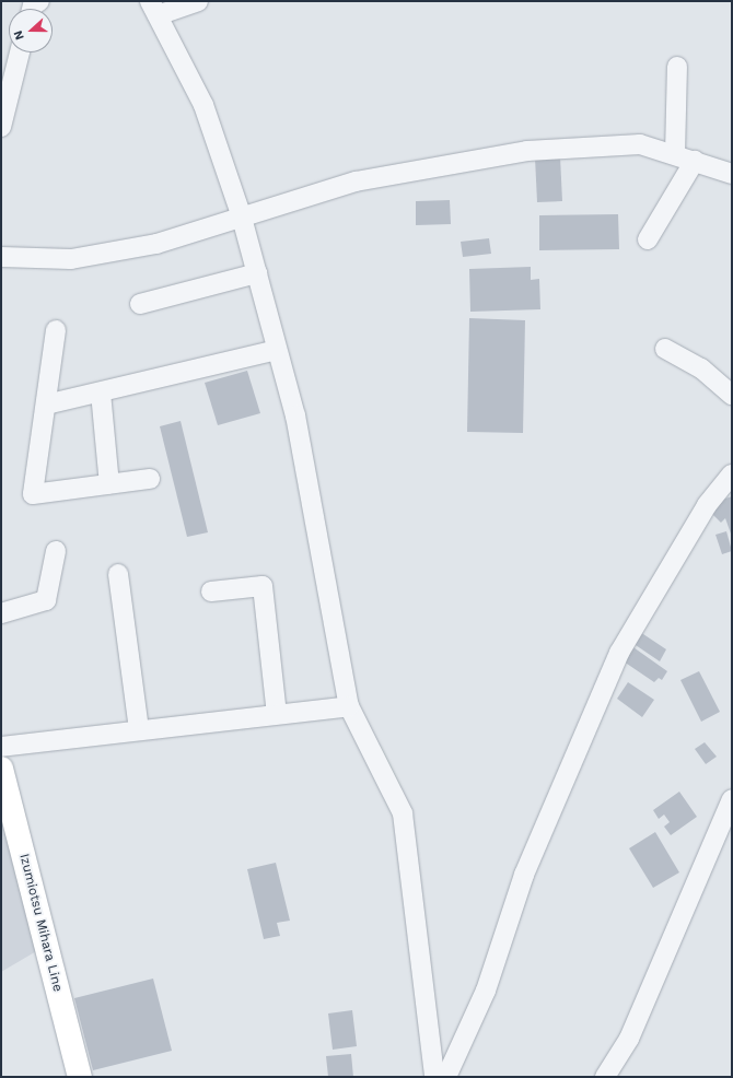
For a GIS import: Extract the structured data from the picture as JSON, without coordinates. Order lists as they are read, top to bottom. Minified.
{"streets":{"main road":["Izumiotsu Mihara Line"]},"north":"left"}
